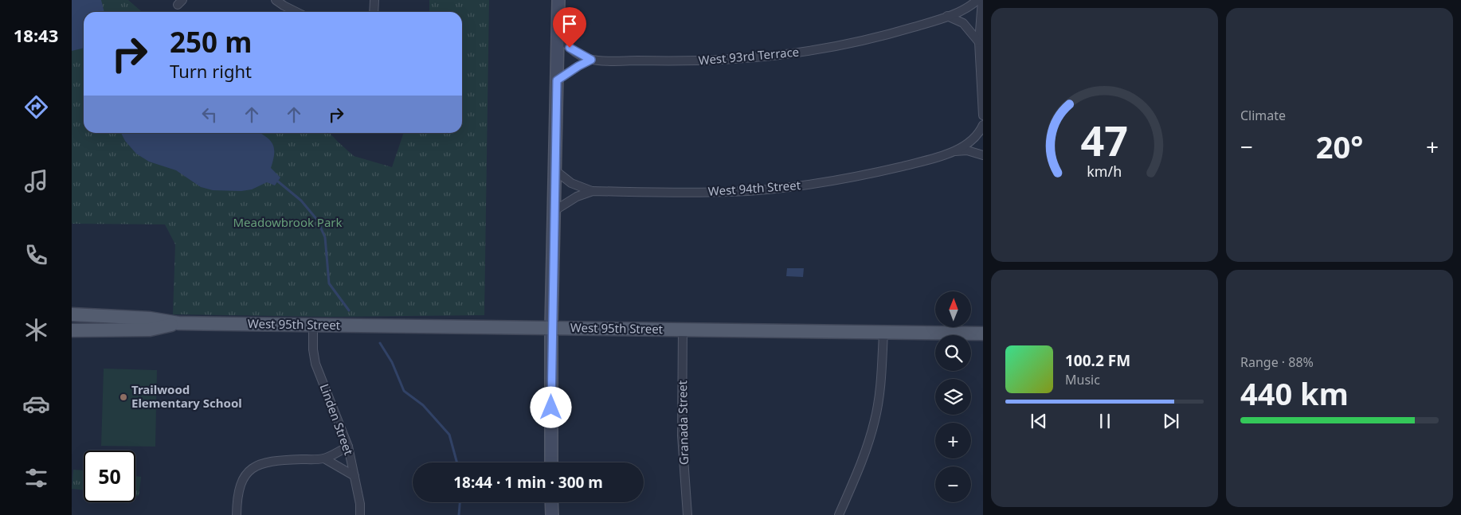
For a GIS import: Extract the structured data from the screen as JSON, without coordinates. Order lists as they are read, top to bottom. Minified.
{"streets":{"main road":["West 95th Street"],"street":["West 93rd Terrace","West 94th Street","Linden Street","Granada Street"]},"crossings":[["West 95th Street","Linden Street"],["West 95th Street","Granada Street"]],"parks":["Meadowbrook Park"],"places":["Trailwood Elementary School"],"north":"top","page":{"tabs":"18:43","tile":["Climate",["Range · 88%","440 km"]],"turn":["250 m","Turn right"],"heat":["−","20°","+"],"map_buttons":["+","−"],"song":["100.2 FM","Music"],"limit":"50","trip":"18:44 · 1 min · 300 m","gauge":["47","km/h"]}}
